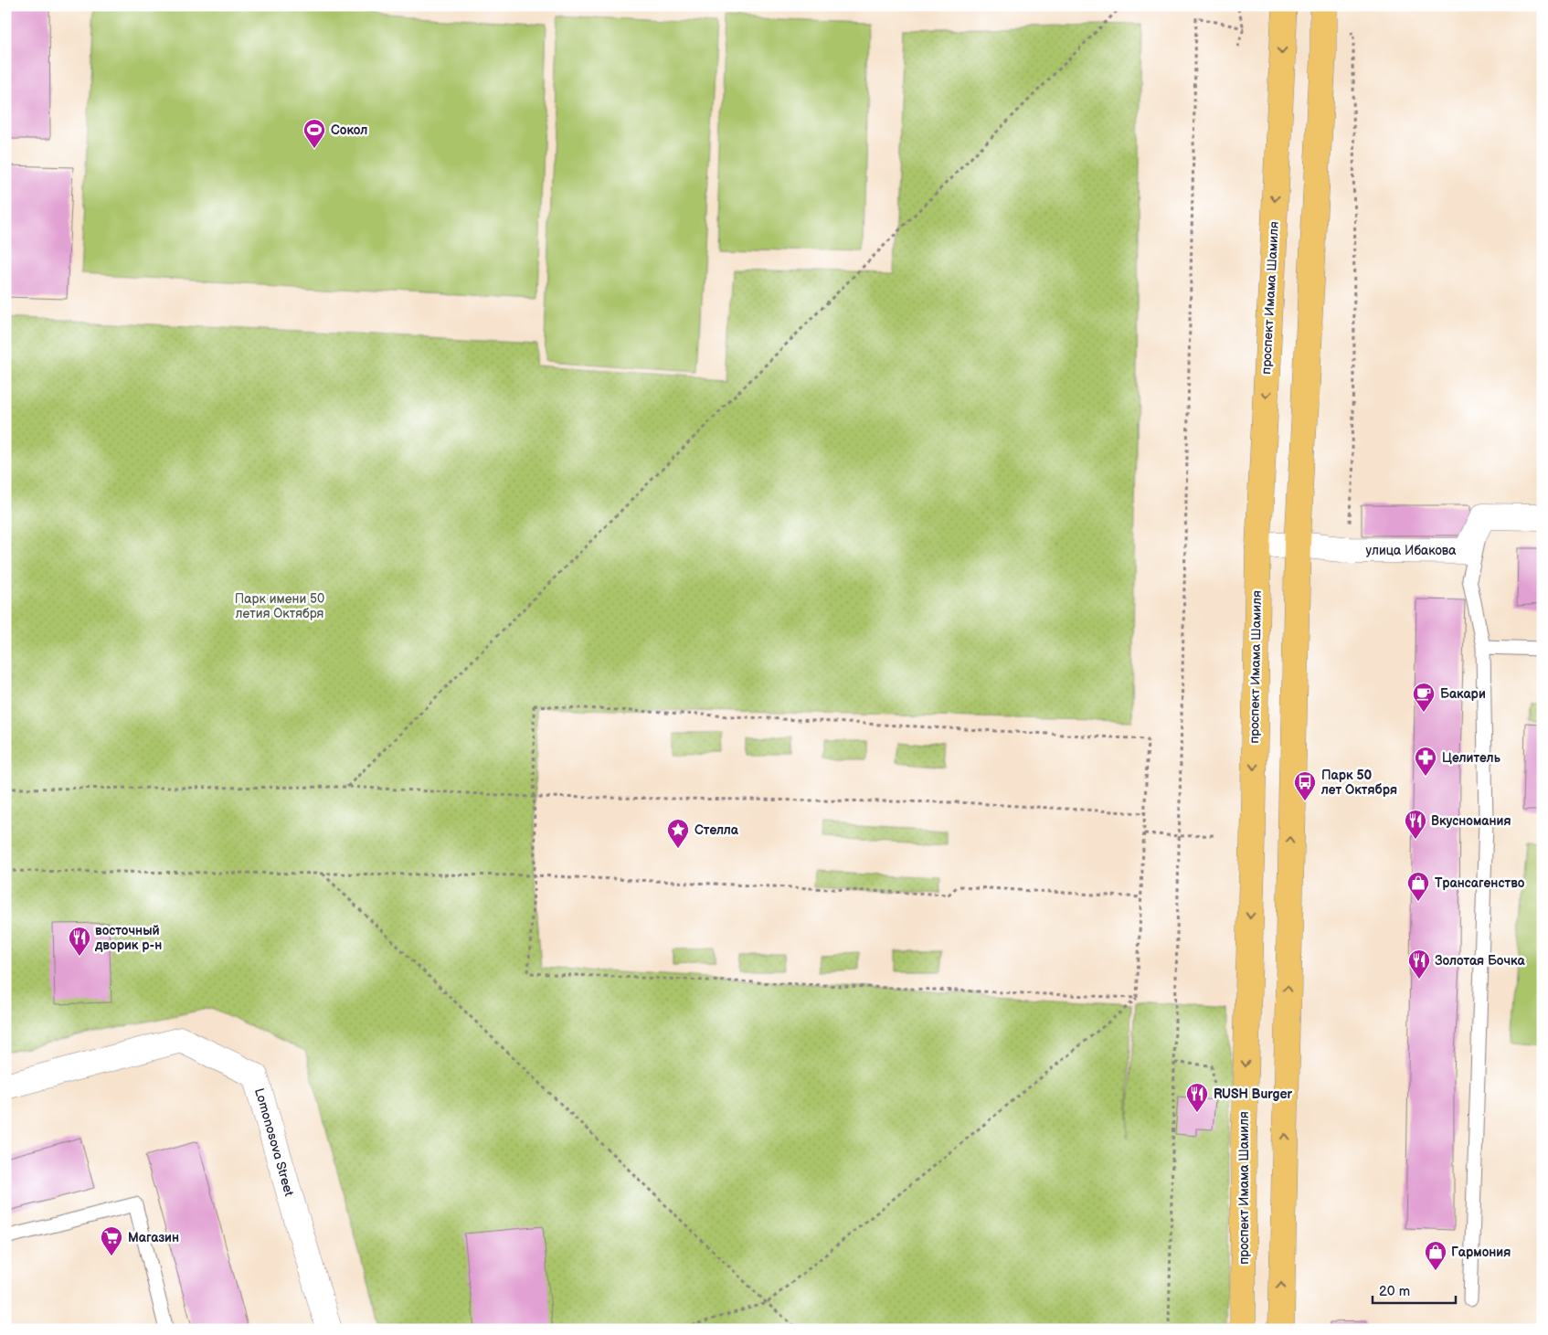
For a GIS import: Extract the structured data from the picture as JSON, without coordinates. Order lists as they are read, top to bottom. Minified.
{"streets":{"main road":["проспект Имама Шамиля"],"street":["улица Ибакова","Lomonosova Street"]},"crossings":[["проспект Имама Шамиля","улица Ибакова"]],"parks":["Парк имени 50 летия Октября"],"places":{"sports":["Сокол"],"cafe":["Бакари"],"pharmacy":["Целитель"],"bus stop":["Парк 50 лет Октября"],"restaurant":["Вкусномания","восточный дворик р-н","Золотая Бочка","RUSH Burger"],"place":["Стелла"],"shop":["Трансагенство","Гармония"],"supermarket":["Магазин"]},"scale_bar":"20 m"}
